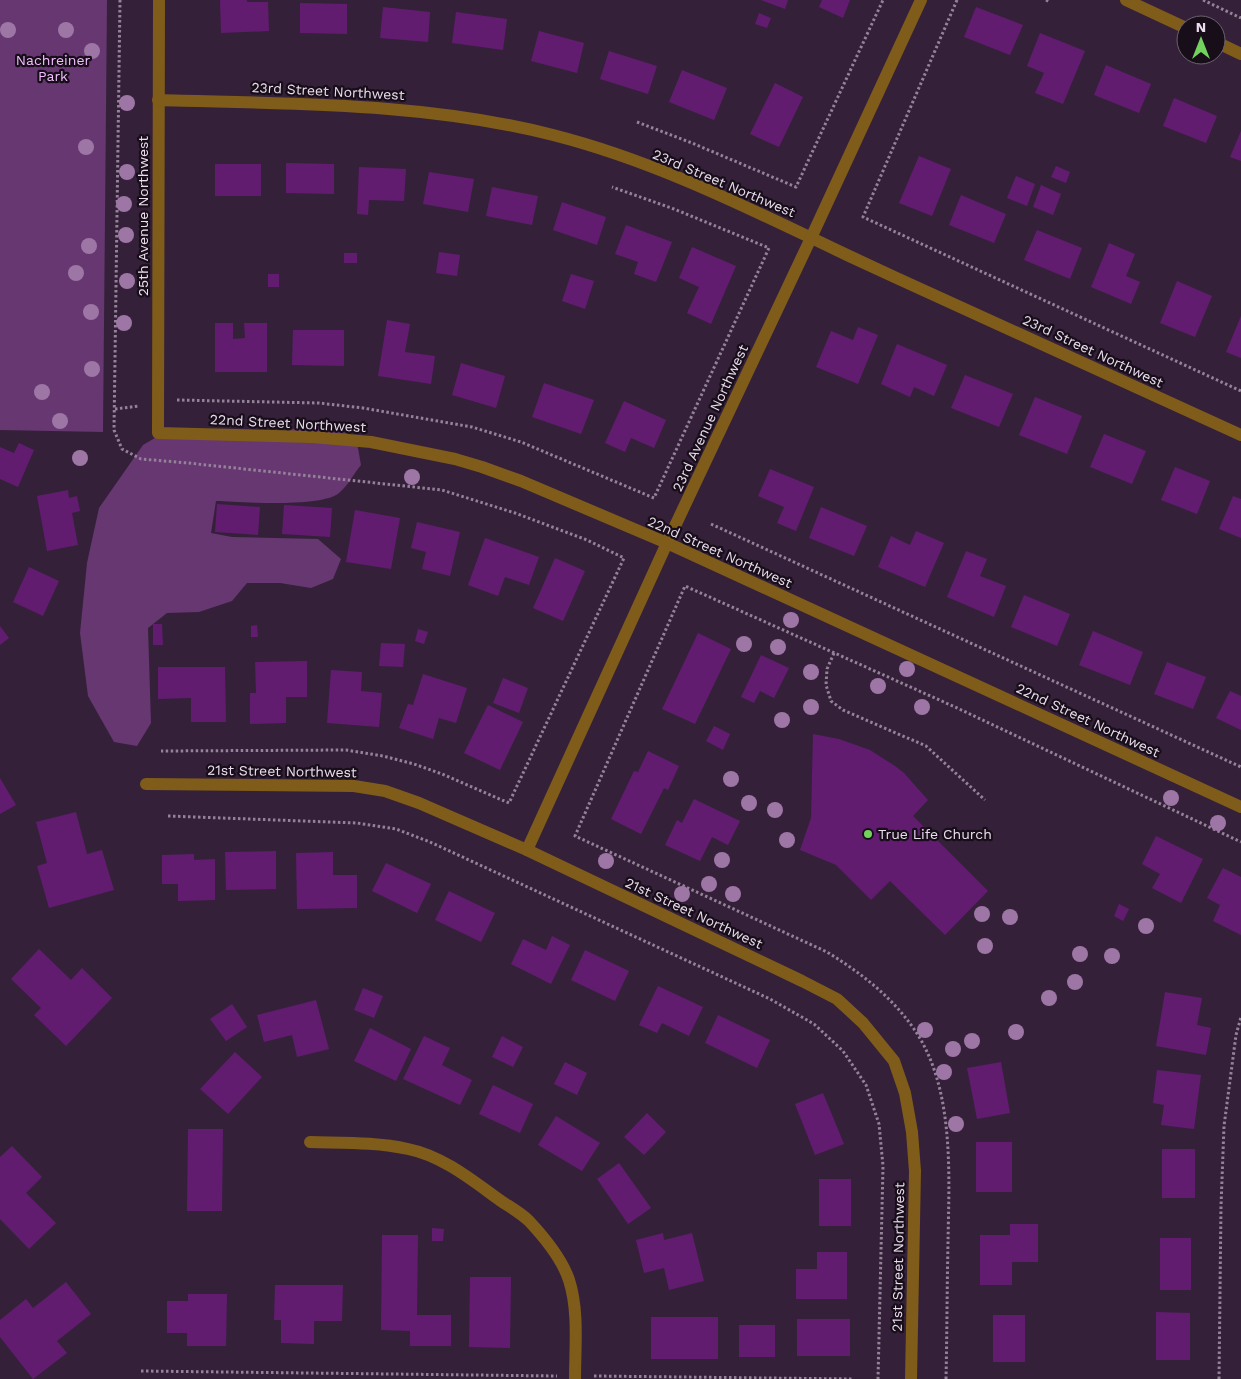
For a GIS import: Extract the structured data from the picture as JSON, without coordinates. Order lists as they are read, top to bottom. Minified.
{"streets":{"street":["23rd Street Northwest","25th Avenue Northwest","23rd Avenue Northwest","22nd Street Northwest","21st Street Northwest"]},"crossings":[["23rd Street Northwest","25th Avenue Northwest"],["23rd Street Northwest","23rd Avenue Northwest"],["25th Avenue Northwest","22nd Street Northwest"],["23rd Avenue Northwest","22nd Street Northwest"],["23rd Avenue Northwest","21st Street Northwest"]],"parks":["Nachreiner Park"],"places":["True Life Church"],"north":"top"}
